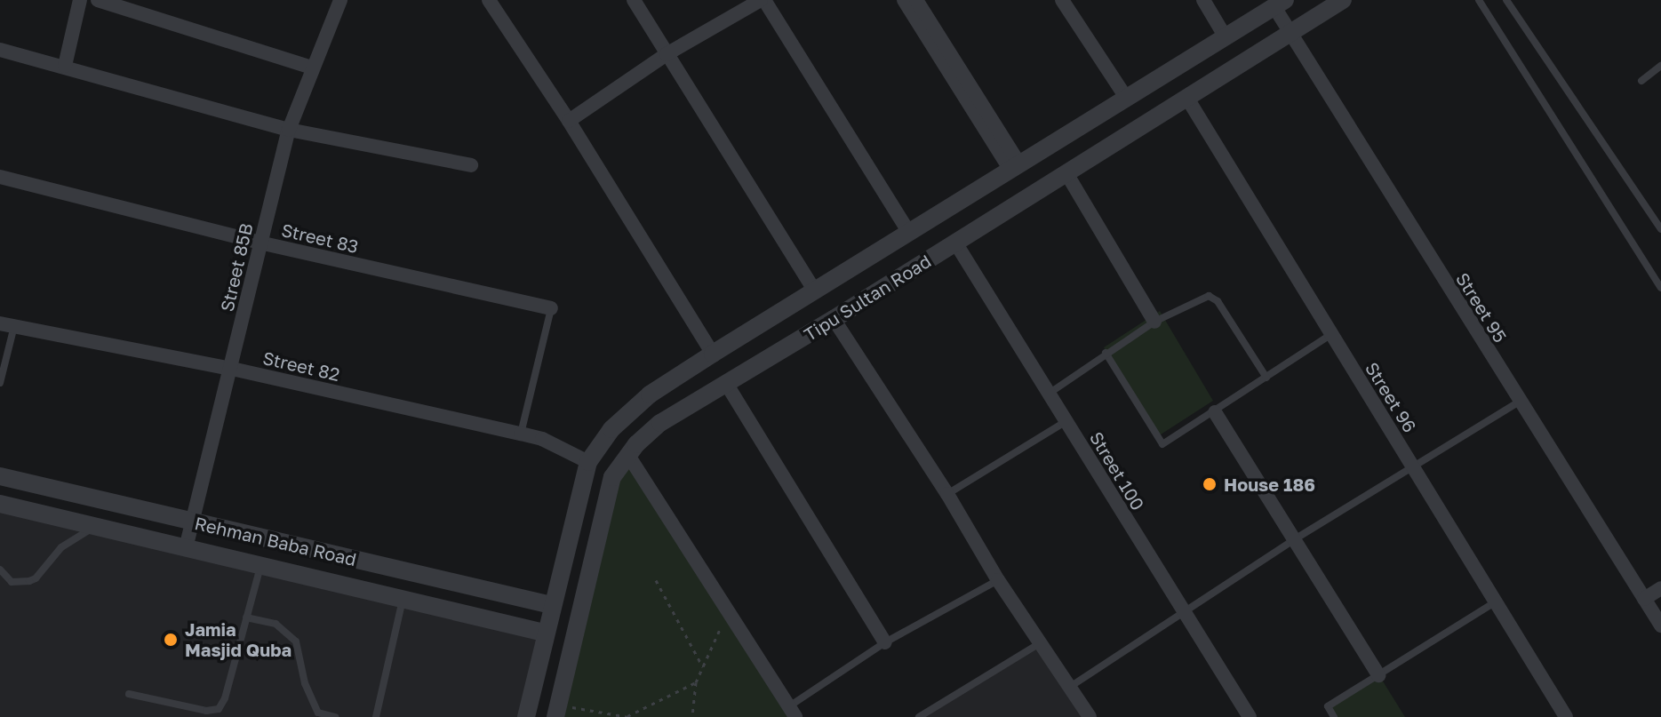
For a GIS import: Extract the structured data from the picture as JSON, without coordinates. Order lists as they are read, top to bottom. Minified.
{"streets":{"street":["Street 83","Street 85B","Tipu Sultan Road","Street 95","Street 82","Street 96","Street 100","Rehman Baba Road"]},"crossings":[["Street 83","Street 85B"],["Street 85B","Street 82"],["Street 85B","Rehman Baba Road"],["Tipu Sultan Road","Street 95"],["Tipu Sultan Road","Street 82"],["Tipu Sultan Road","Street 96"],["Tipu Sultan Road","Street 100"],["Tipu Sultan Road","Rehman Baba Road"]],"places":["House 186","Jamia Masjid Quba"]}
